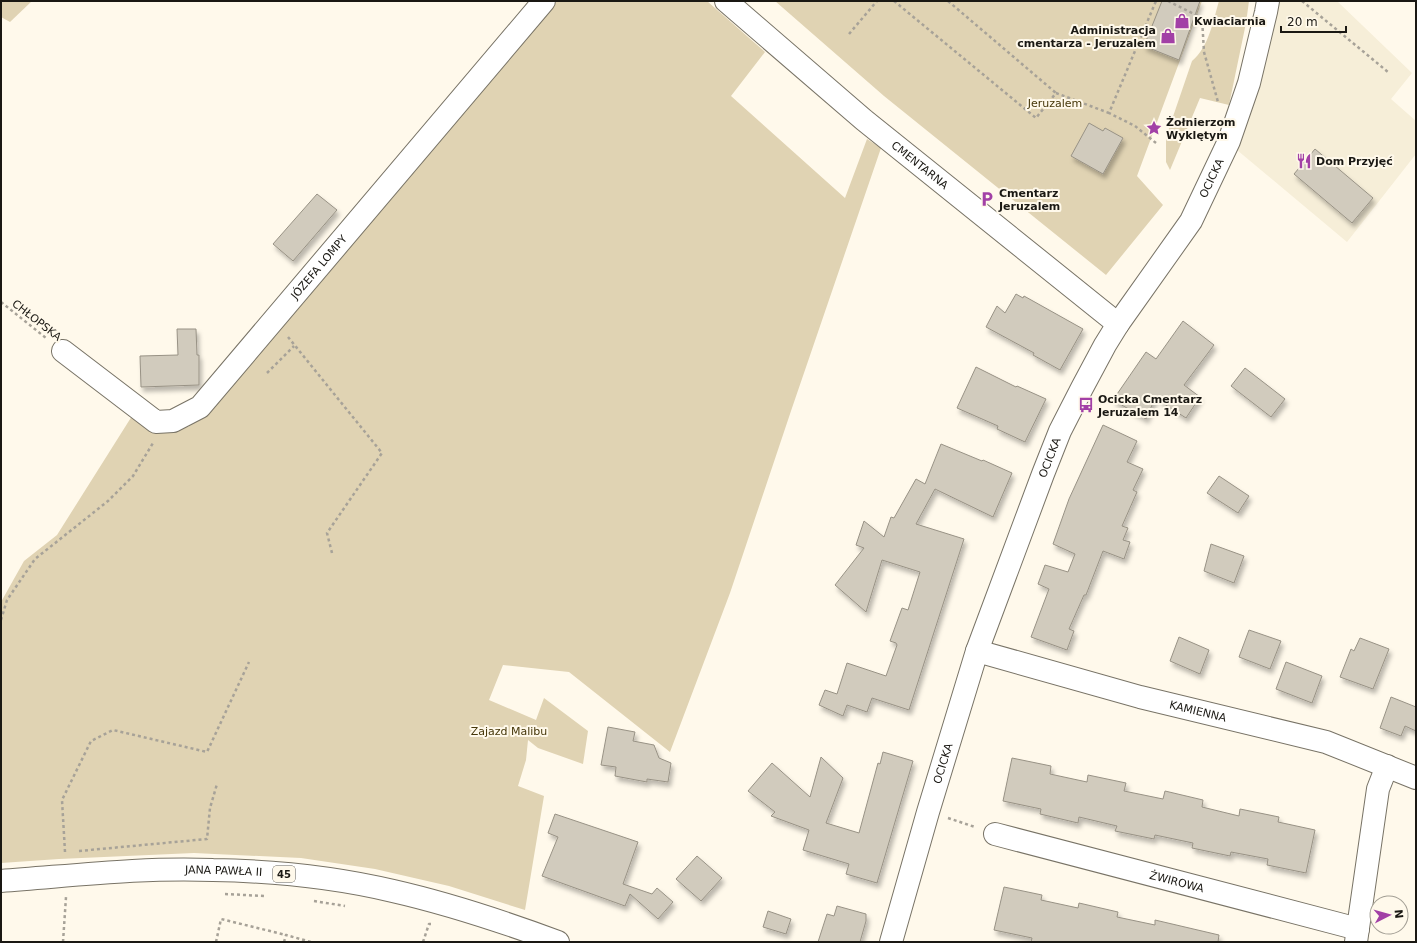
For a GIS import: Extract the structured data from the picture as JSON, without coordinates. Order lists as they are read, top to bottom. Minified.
{"streets":{"street":["CMENTARNA","OCICKA","JÓZEFA LOMPY","KAMIENNA","JANA PAWŁA II","45","ŻWIROWA"],"path":["CHŁOPSKA"]},"crossings":[["CMENTARNA","OCICKA"],["OCICKA","KAMIENNA"],["KAMIENNA","ŻWIROWA"]],"parks":["Jeruzalem","Zajazd Malibu"],"places":{"shop":["Kwiaciarnia","Administracja cmentarza - Jeruzalem"],"place":["Żołnierzom Wyklętym"],"restaurant":["Dom Przyjęć"],"parking":["Cmentarz Jeruzalem"],"bus stop":["Ocicka Cmentarz Jeruzalem 14"]},"scale_bar":"20 m","north":"right"}
